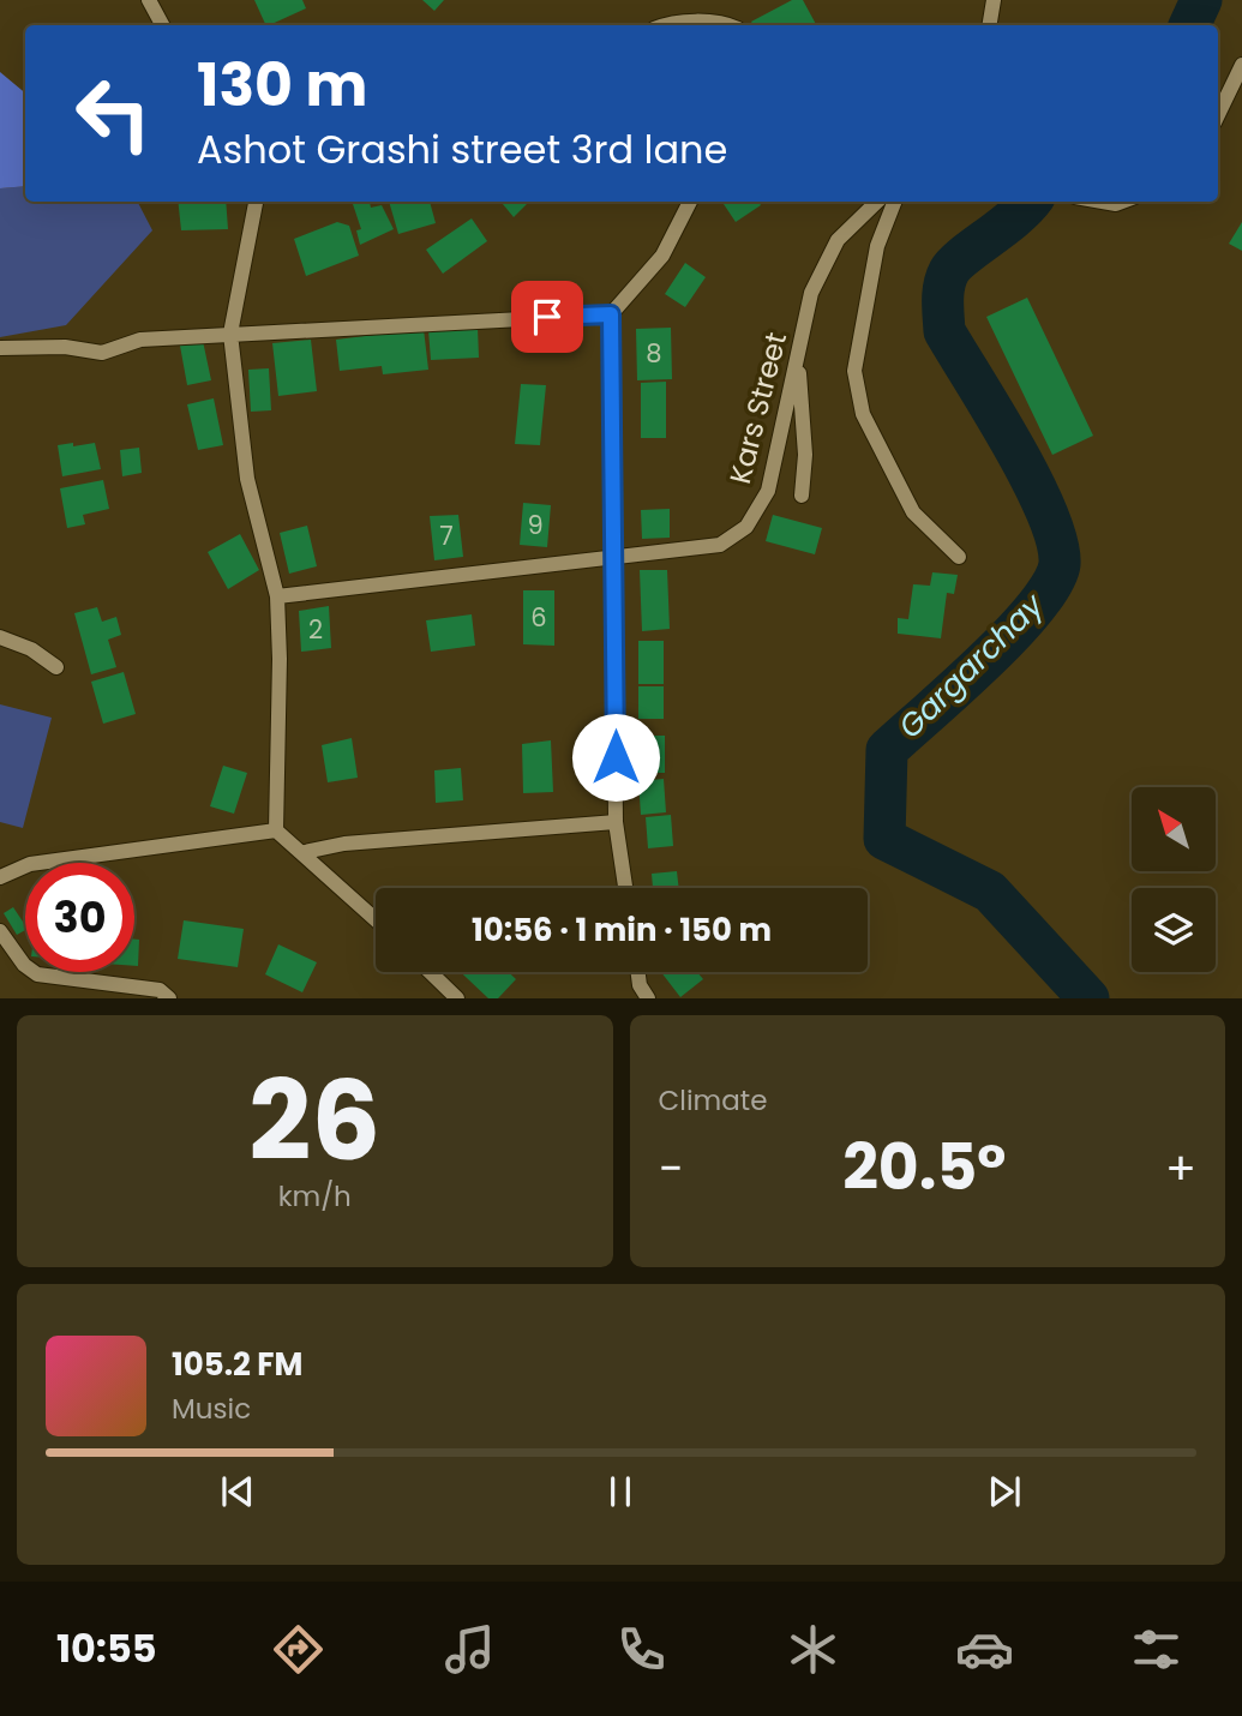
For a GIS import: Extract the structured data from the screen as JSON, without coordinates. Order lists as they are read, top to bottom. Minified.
{"streets":{"street":["Kars Street"]},"water":["Gargarchay"],"house_numbers":["8","9","7","6","2"],"north":"top left","page":{"turn":["130 m","Ashot Grashi street 3rd lane"],"limit":"30","trip":"10:56 · 1 min · 150 m","tile":[["26","km/h"],"Climate"],"heat":["−","20.5°","+"],"song":["105.2 FM","Music"],"tabs":"10:55"}}
